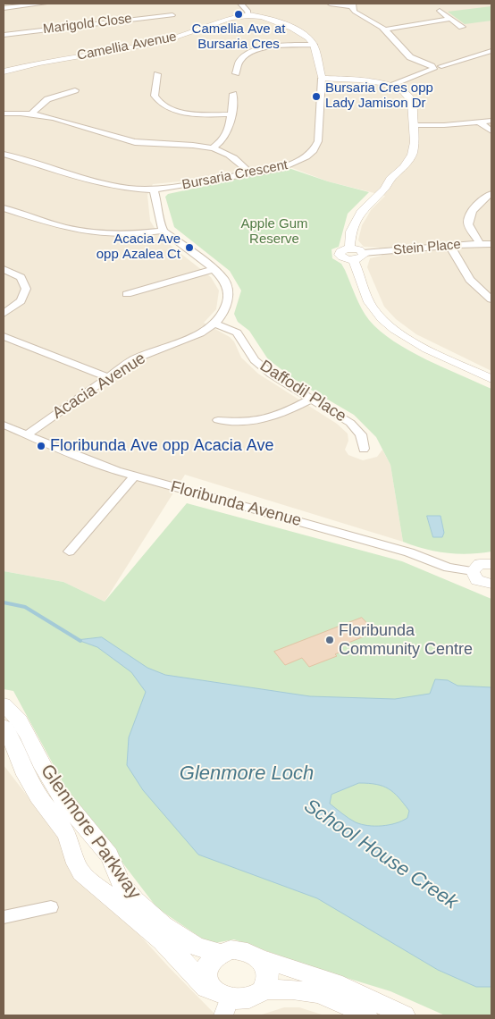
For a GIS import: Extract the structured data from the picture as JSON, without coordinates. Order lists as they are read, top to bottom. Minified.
{"streets":{"main road":["Glenmore Parkway"],"street":["Marigold Close","Camellia Avenue","Bursaria Crescent","Stein Place","Acacia Avenue","Daffodil Place","Floribunda Avenue"]},"crossings":[["Acacia Avenue","Daffodil Place"],["Acacia Avenue","Floribunda Avenue"]],"water":["Glenmore Loch","School House Creek"],"parks":["Apple Gum Reserve"],"places":["Camellia Ave at Bursaria Cres","Bursaria Cres opp Lady Jamison Dr","Acacia Ave opp Azalea Ct","Floribunda Ave opp Acacia Ave","Floribunda Community Centre"]}
